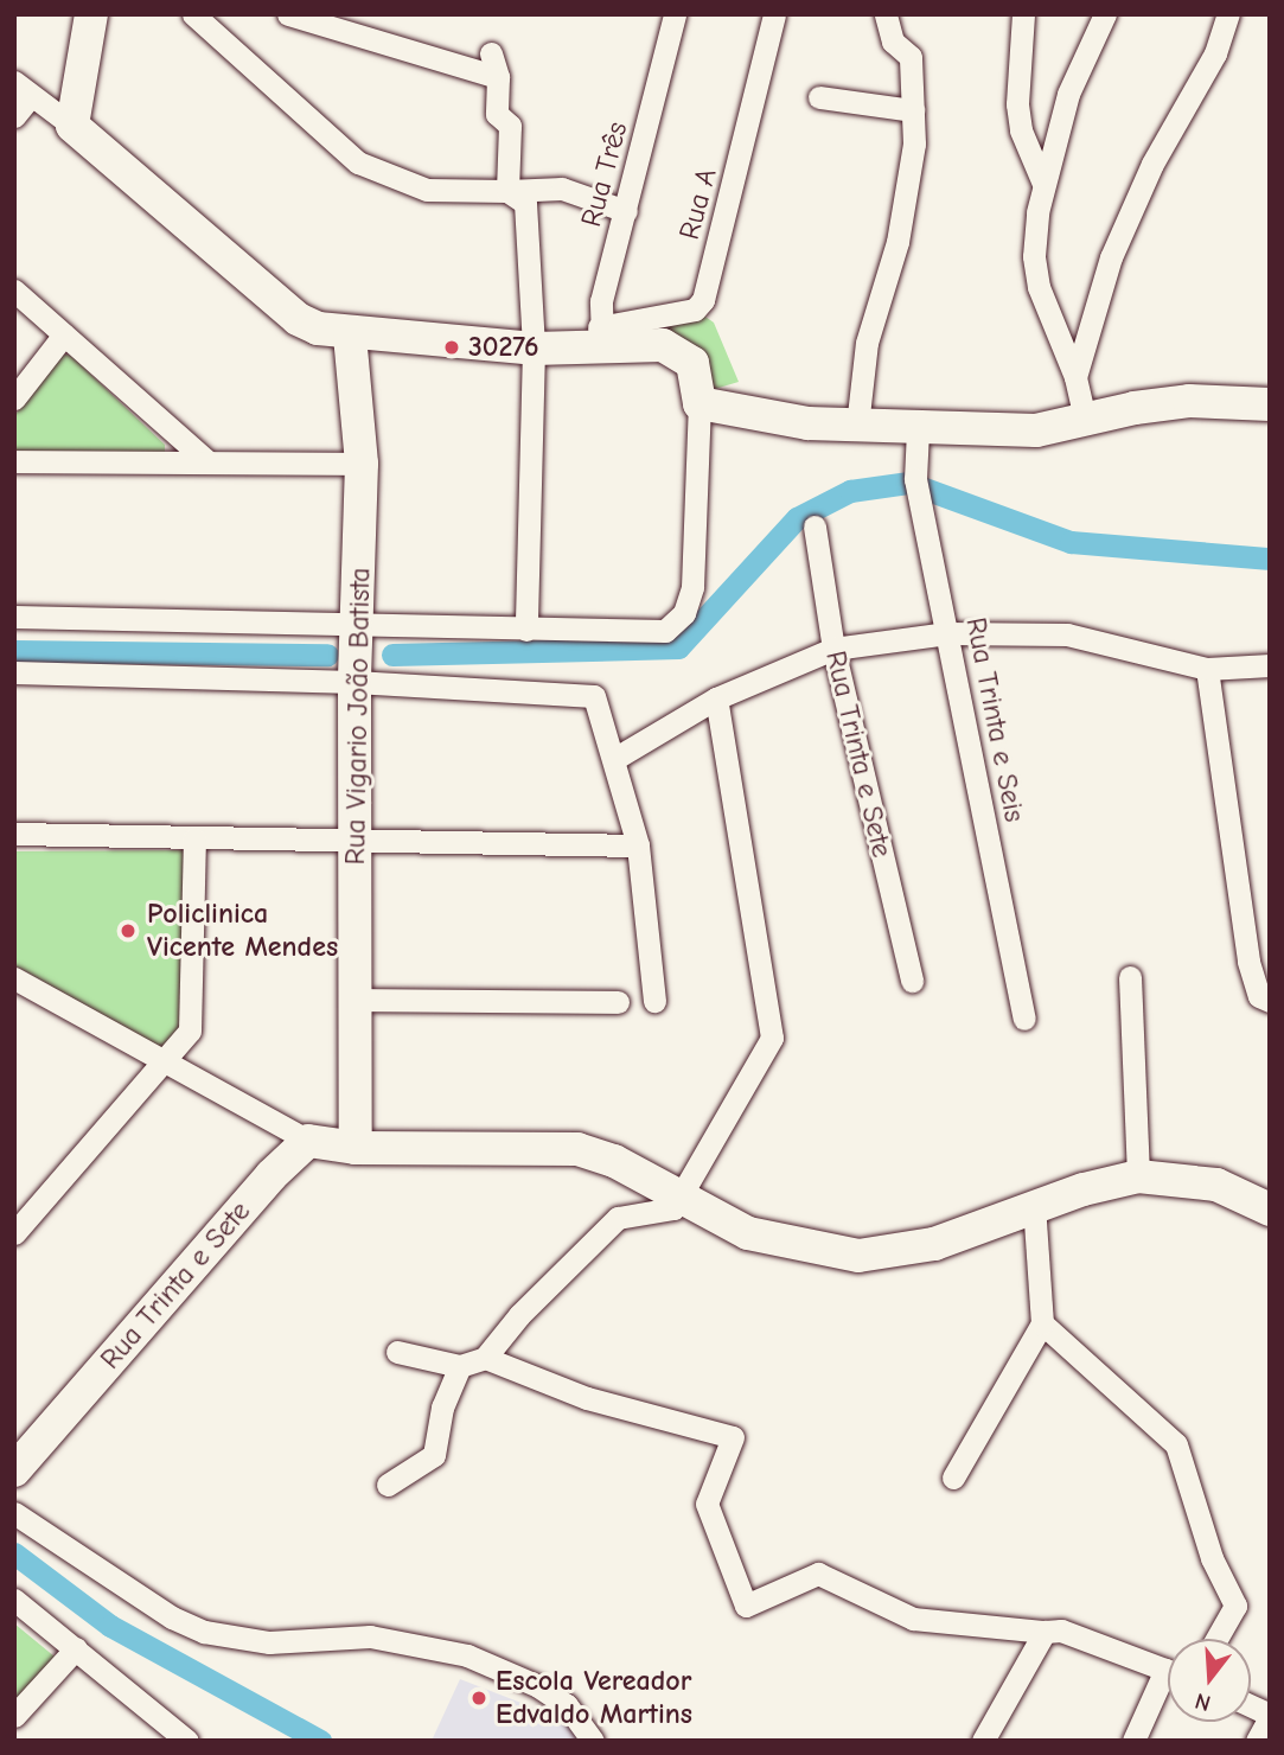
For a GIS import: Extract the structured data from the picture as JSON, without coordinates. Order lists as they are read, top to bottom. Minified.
{"streets":{"street":["Rua Três","Rua A","Rua Vigario João Batista","Rua Trinta e Seis","Rua Trinta e Sete"]},"crossings":[["Rua Três","Rua A"]],"places":["30276","Policlinica Vicente Mendes","Escola Vereador Edvaldo Martins"],"north":"bottom"}
